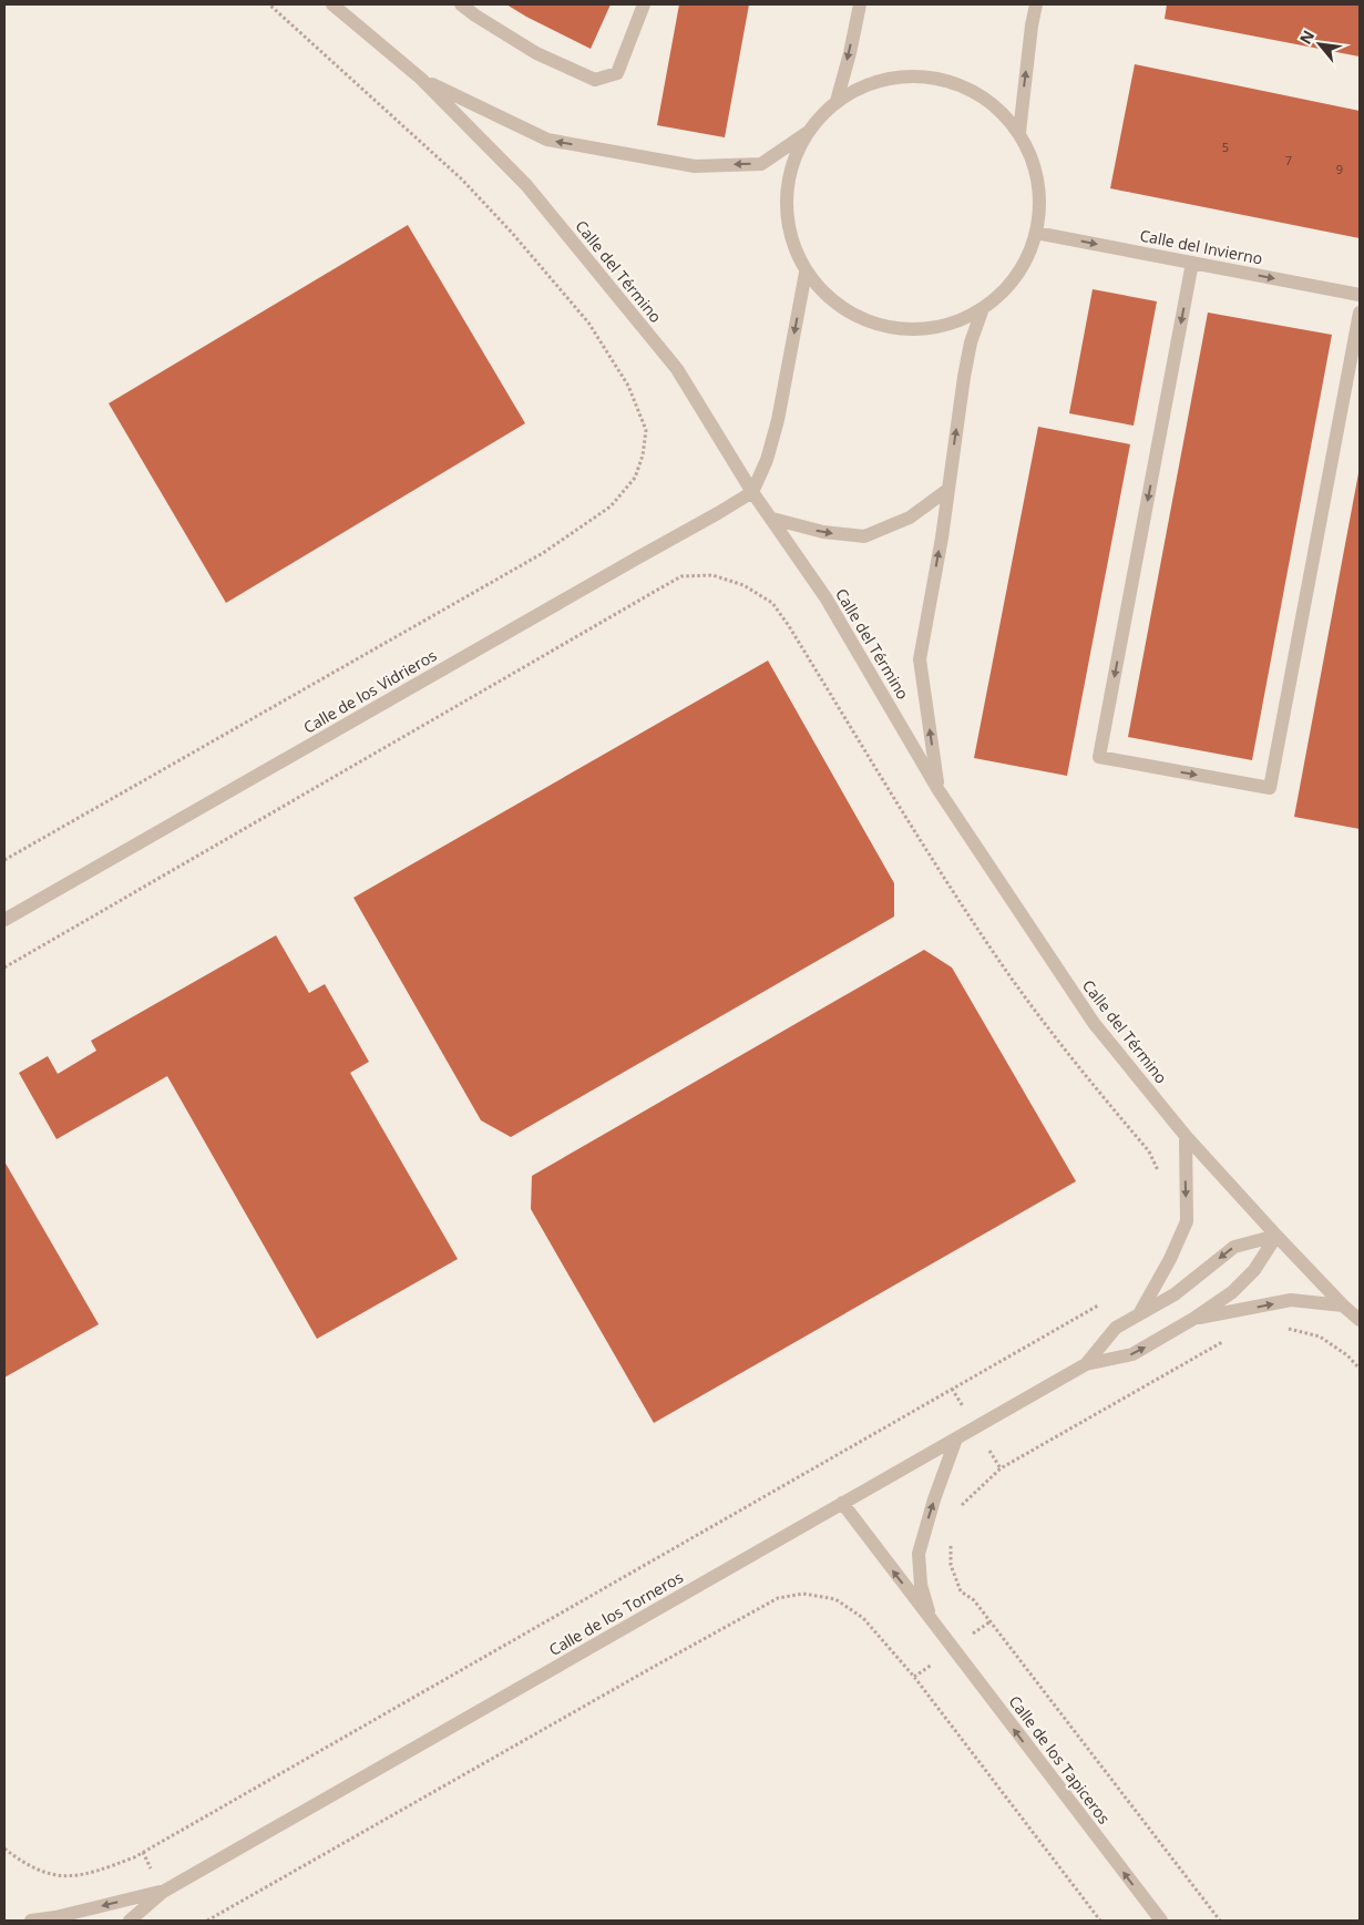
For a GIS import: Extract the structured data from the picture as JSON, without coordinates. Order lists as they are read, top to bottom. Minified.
{"streets":{"street":["Calle del Invierno","Calle del Término","Calle de los Vidrieros","Calle de los Torneros","Calle de los Tapiceros"]},"crossings":[["Calle del Término","Calle de los Vidrieros"],["Calle del Término","Calle de los Torneros"],["Calle de los Torneros","Calle de los Tapiceros"]],"one_way":["Calle del Invierno","Calle de los Tapiceros"],"house_numbers":["5","7","9"],"north":"top left"}
